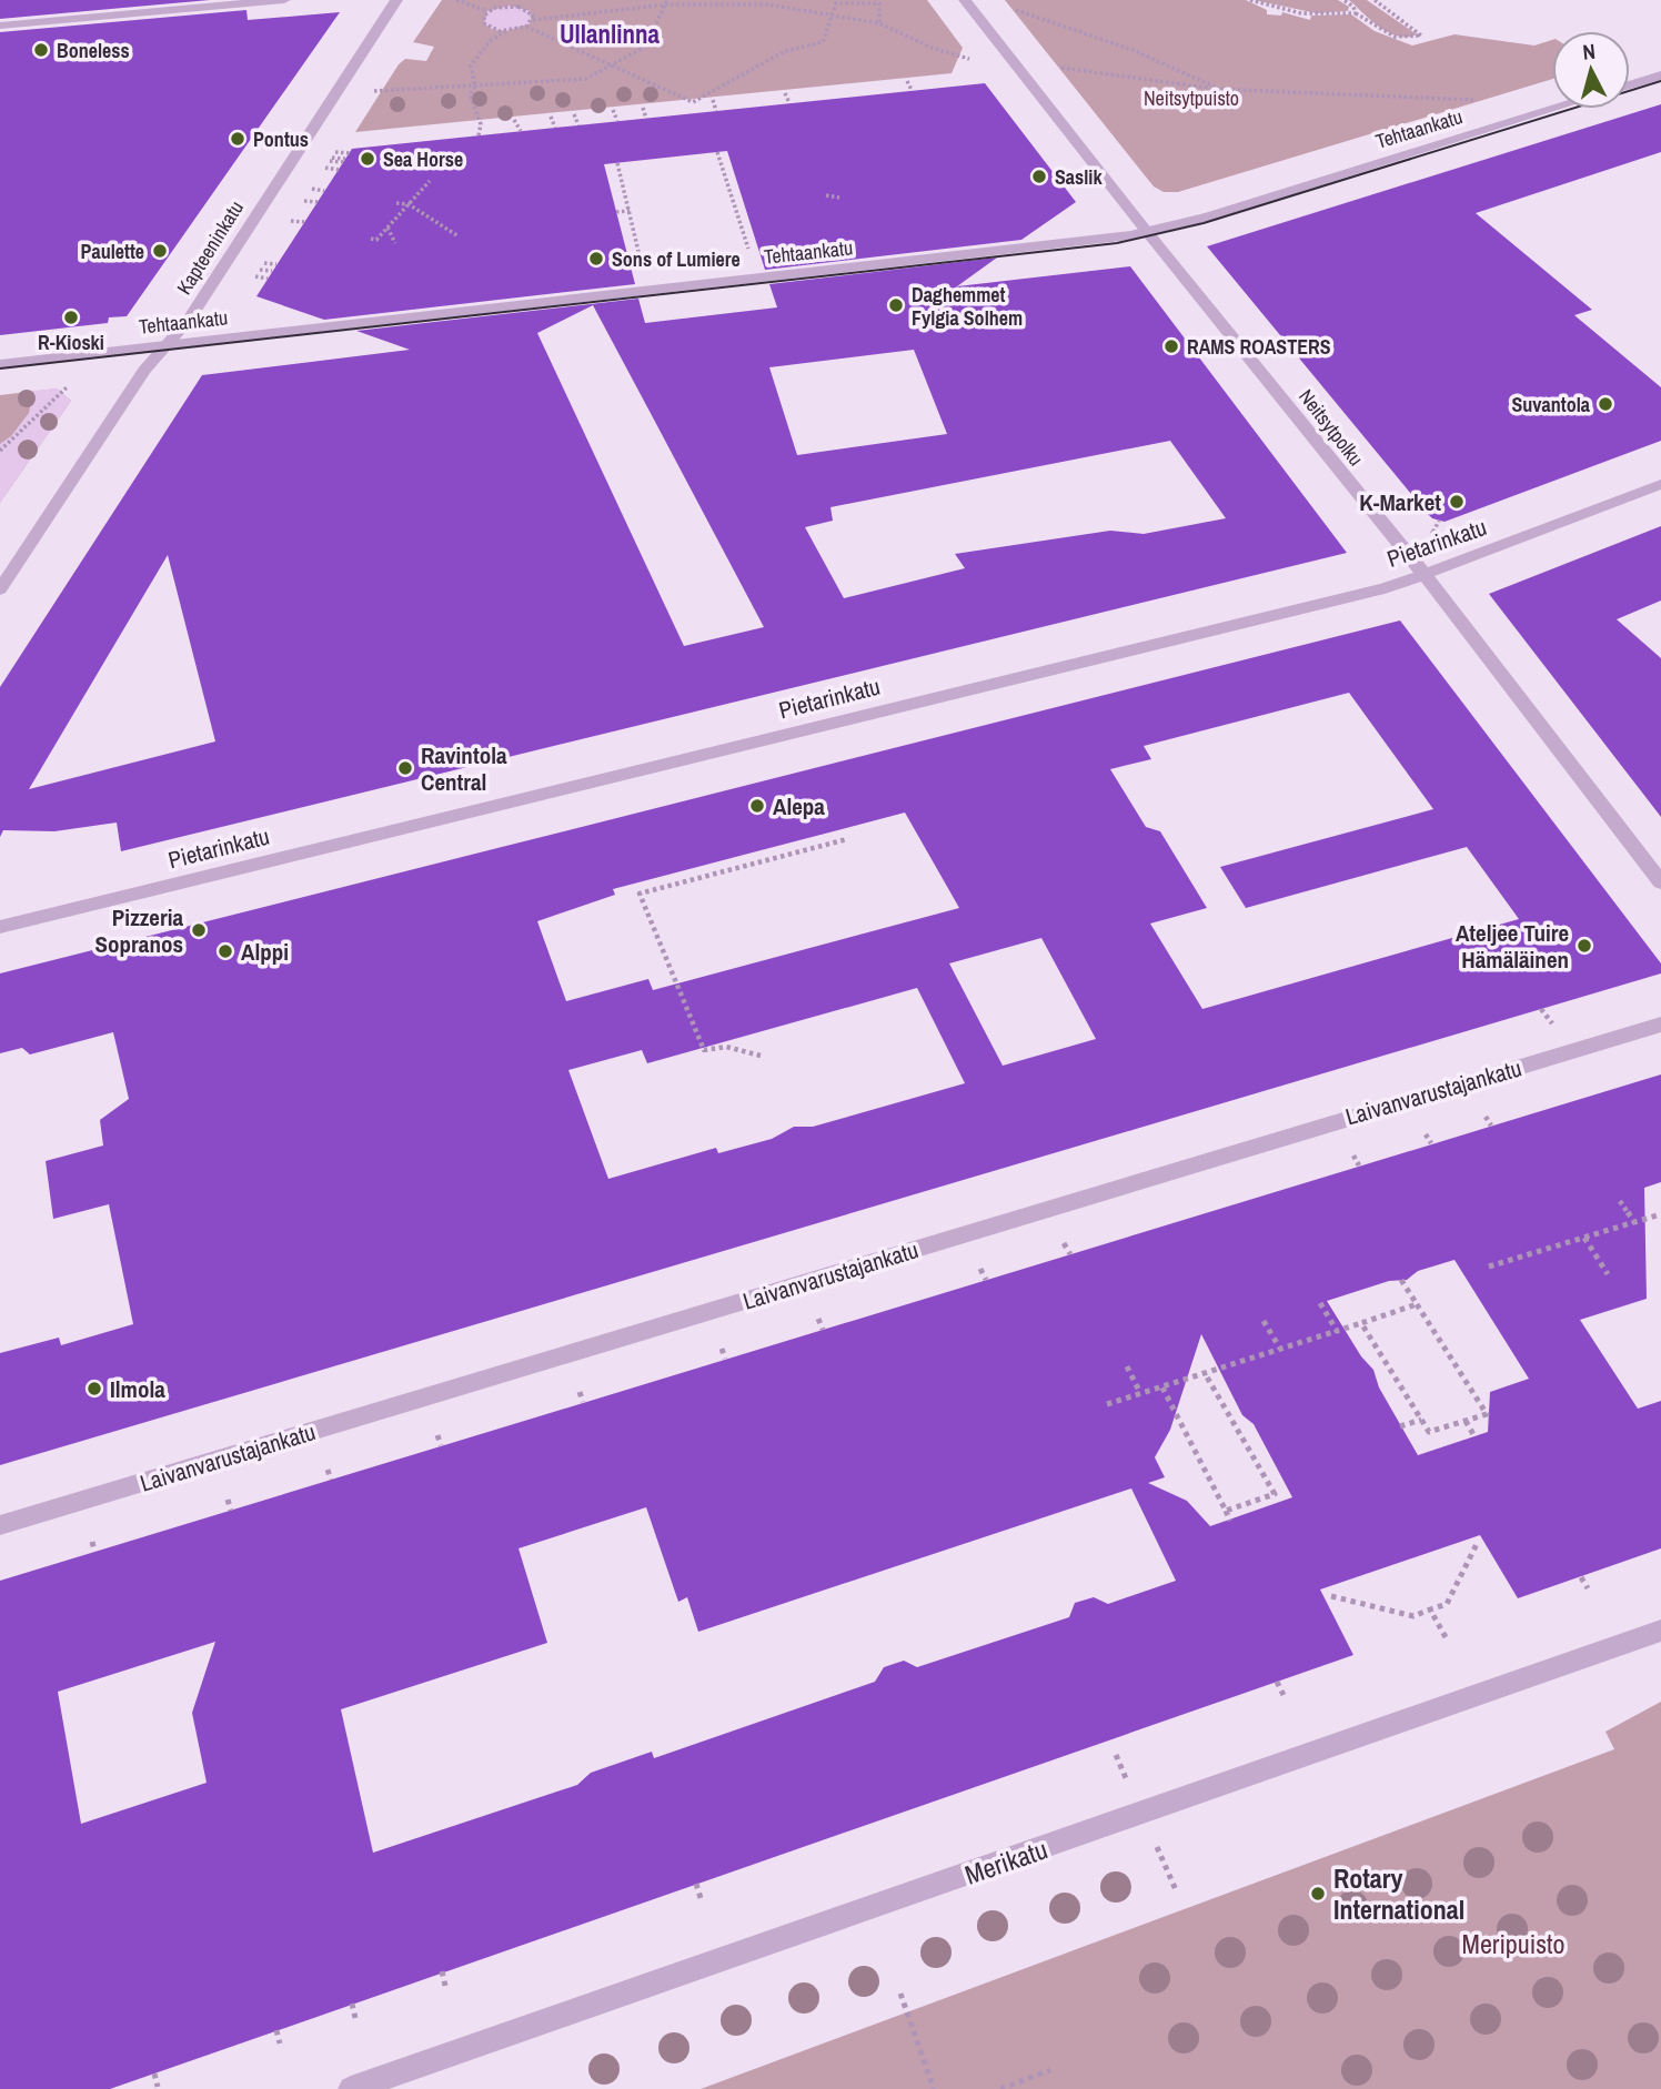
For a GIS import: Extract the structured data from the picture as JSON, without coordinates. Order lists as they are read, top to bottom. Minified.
{"streets":{"street":["Tehtaankatu","Kapteeninkatu","Neitsytpolku","Pietarinkatu","Laivanvarustajankatu","Merikatu"]},"crossings":[["Tehtaankatu","Kapteeninkatu"],["Tehtaankatu","Neitsytpolku"],["Neitsytpolku","Pietarinkatu"]],"districts":["Ullanlinna"],"parks":["Neitsytpuisto","Meripuisto"],"places":["Boneless","Pontus","Sea Horse","Saslik","Paulette","Sons of Lumiere","Daghemmet Fylgia Solhem","R-Kioski","RAMS ROASTERS","Suvantola","K-Market","Ravintola Central","Alepa","Pizzeria Sopranos","Ateljee Tuire Hämäläinen","Alppi","Ilmola","Rotary International"],"north":"top"}
